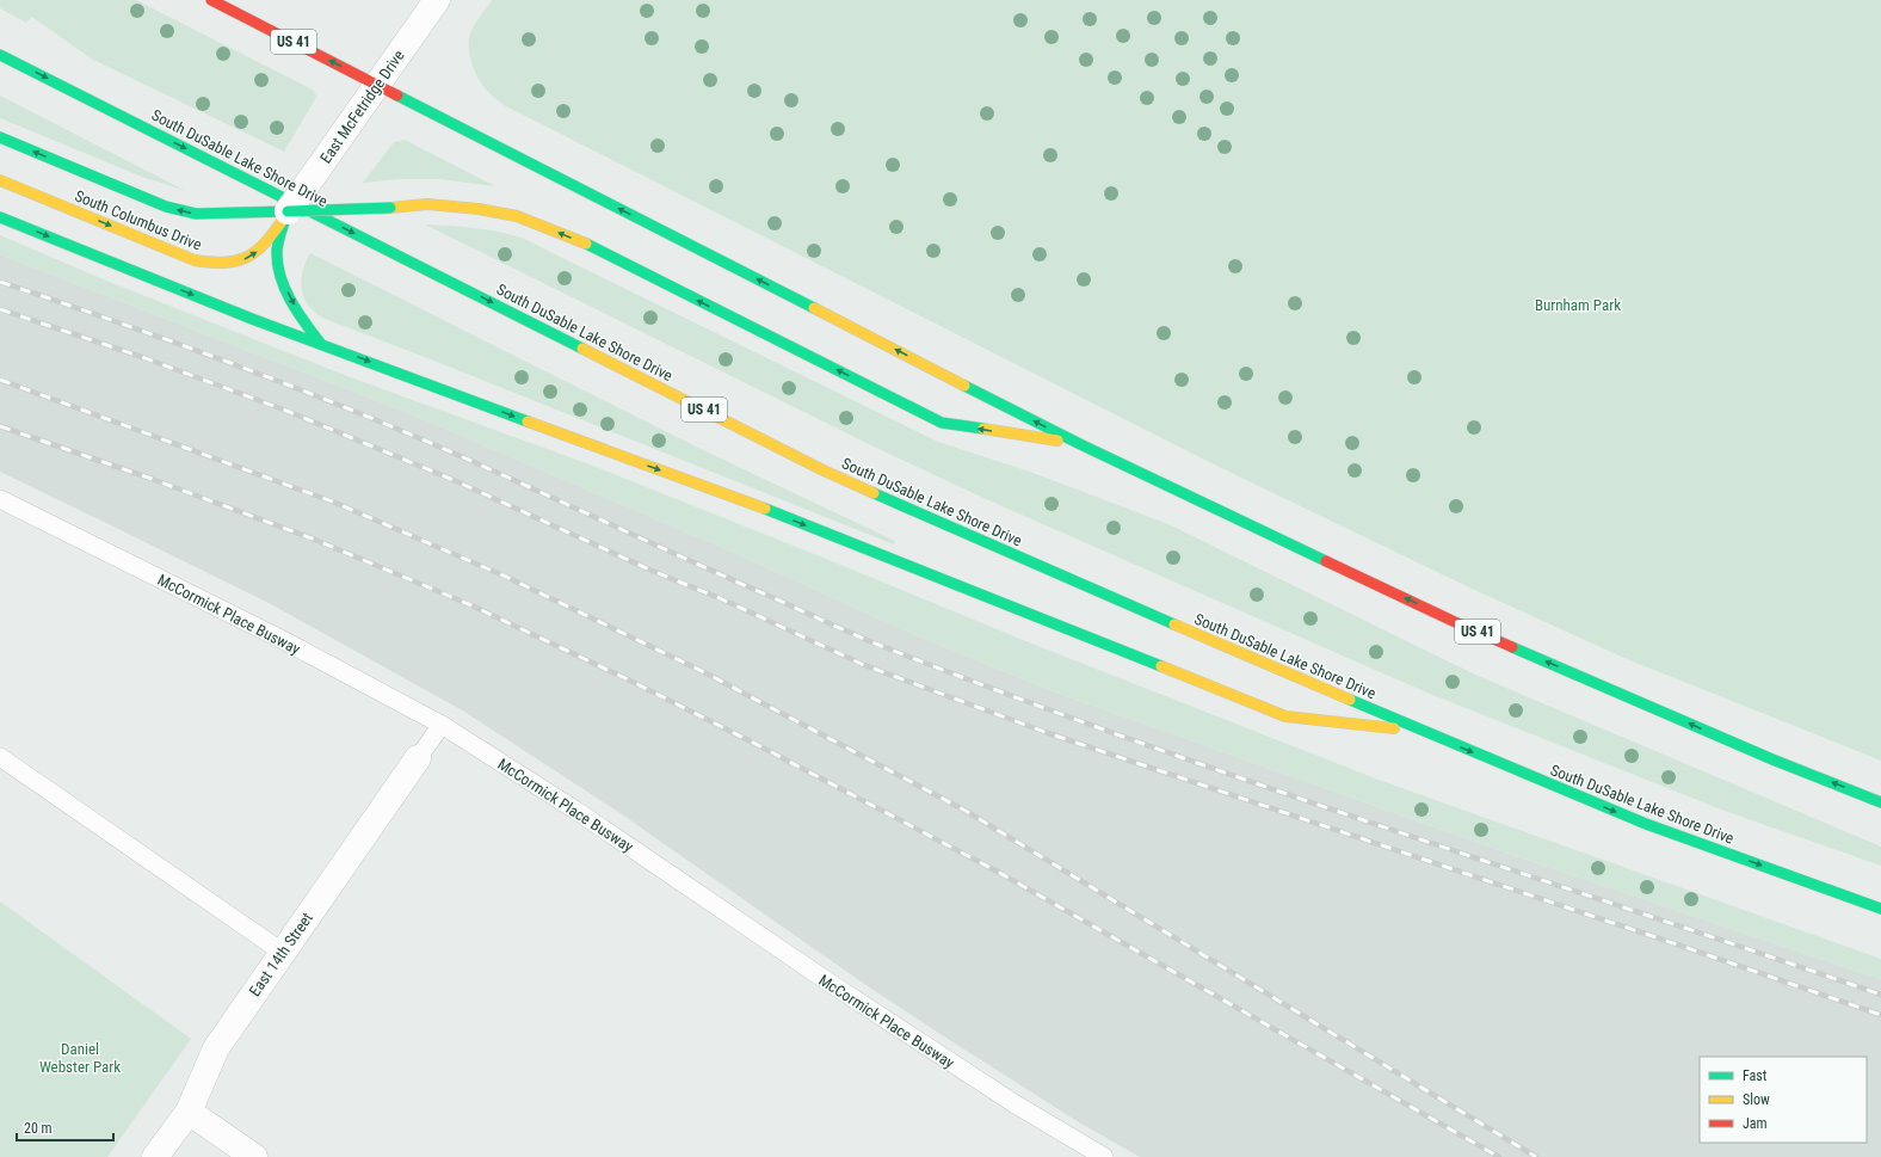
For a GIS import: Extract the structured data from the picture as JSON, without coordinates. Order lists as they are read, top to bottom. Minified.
{"streets":{"main road":["US 41","South DuSable Lake Shore Drive","South Columbus Drive"],"street":["East McFetridge Drive","East 14th Street"],"lane":["McCormick Place Busway"]},"crossings":[["US 41","East McFetridge Drive"],["US 41","South Columbus Drive"],["East McFetridge Drive","South Columbus Drive"]],"parks":["Burnham Park","Daniel Webster Park"],"legend":["Fast","Slow","Jam"],"scale_bar":"20 m"}
